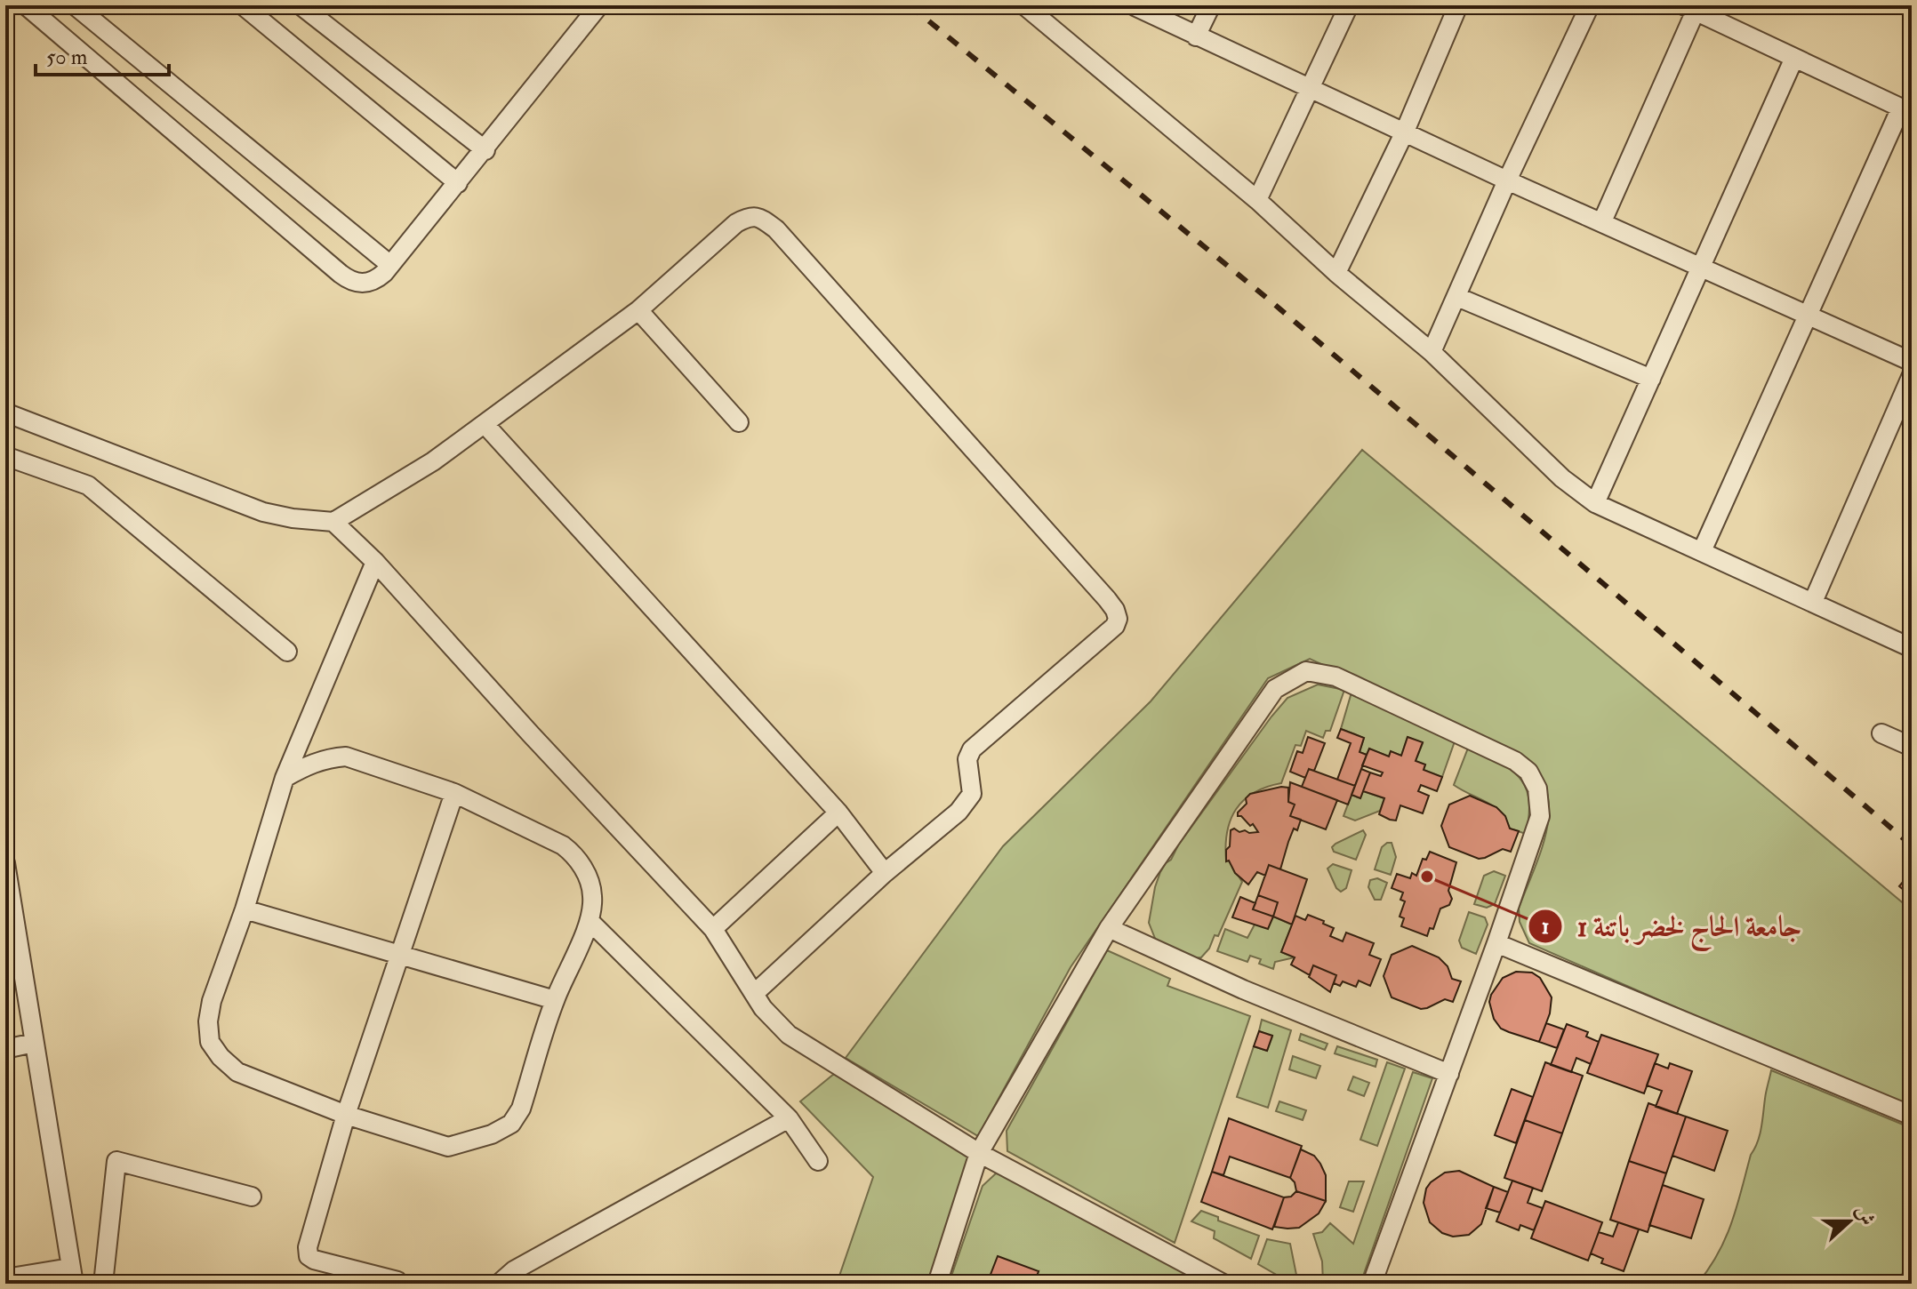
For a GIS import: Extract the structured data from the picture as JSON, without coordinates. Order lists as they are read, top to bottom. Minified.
{"places":["جامعة الحاج لخضر باتنة 1"],"scale_bar":"50 m","north":"right"}
